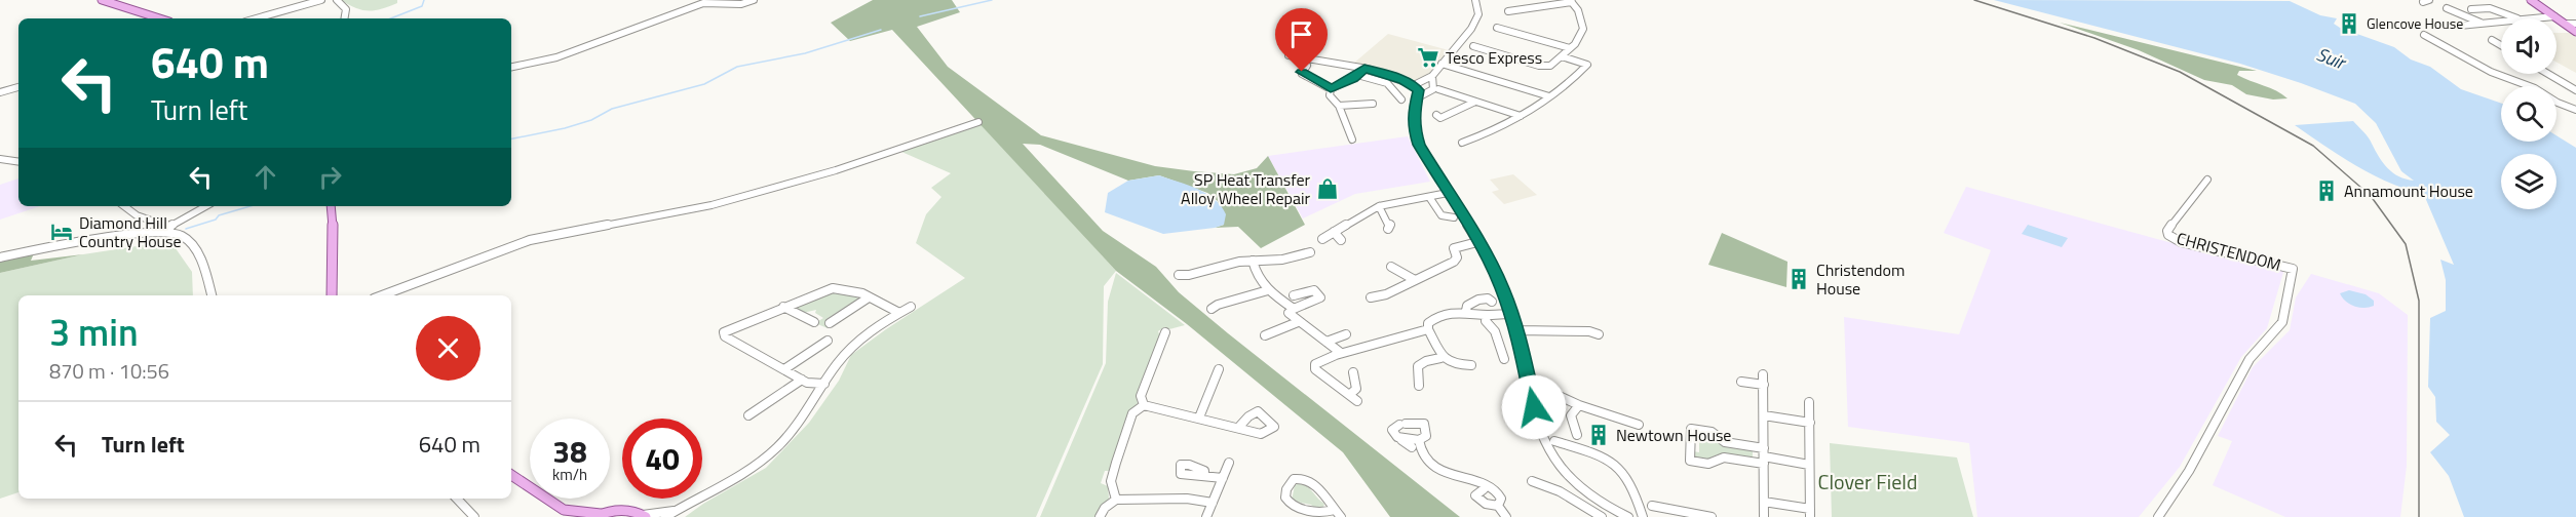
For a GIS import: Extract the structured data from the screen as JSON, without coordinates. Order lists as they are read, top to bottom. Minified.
{"streets":{"street":["CHRISTENDOM"]},"water":["Suir"],"parks":["Clover Field"],"places":{"building":["Glencove House","Annamount House","Christendom House","Newtown House"],"supermarket":["Tesco Express"],"shop":["SP Heat Transfer Alloy Wheel Repair"],"hotel":["Diamond Hill Country House"]},"page":{"turn":["640 m","Turn left"],"heading":["3 min","870 m · 10:56"],"list":[{"name":"Turn left","value":"640 m"}],"speed":"38 km/h","limit":"40"}}
